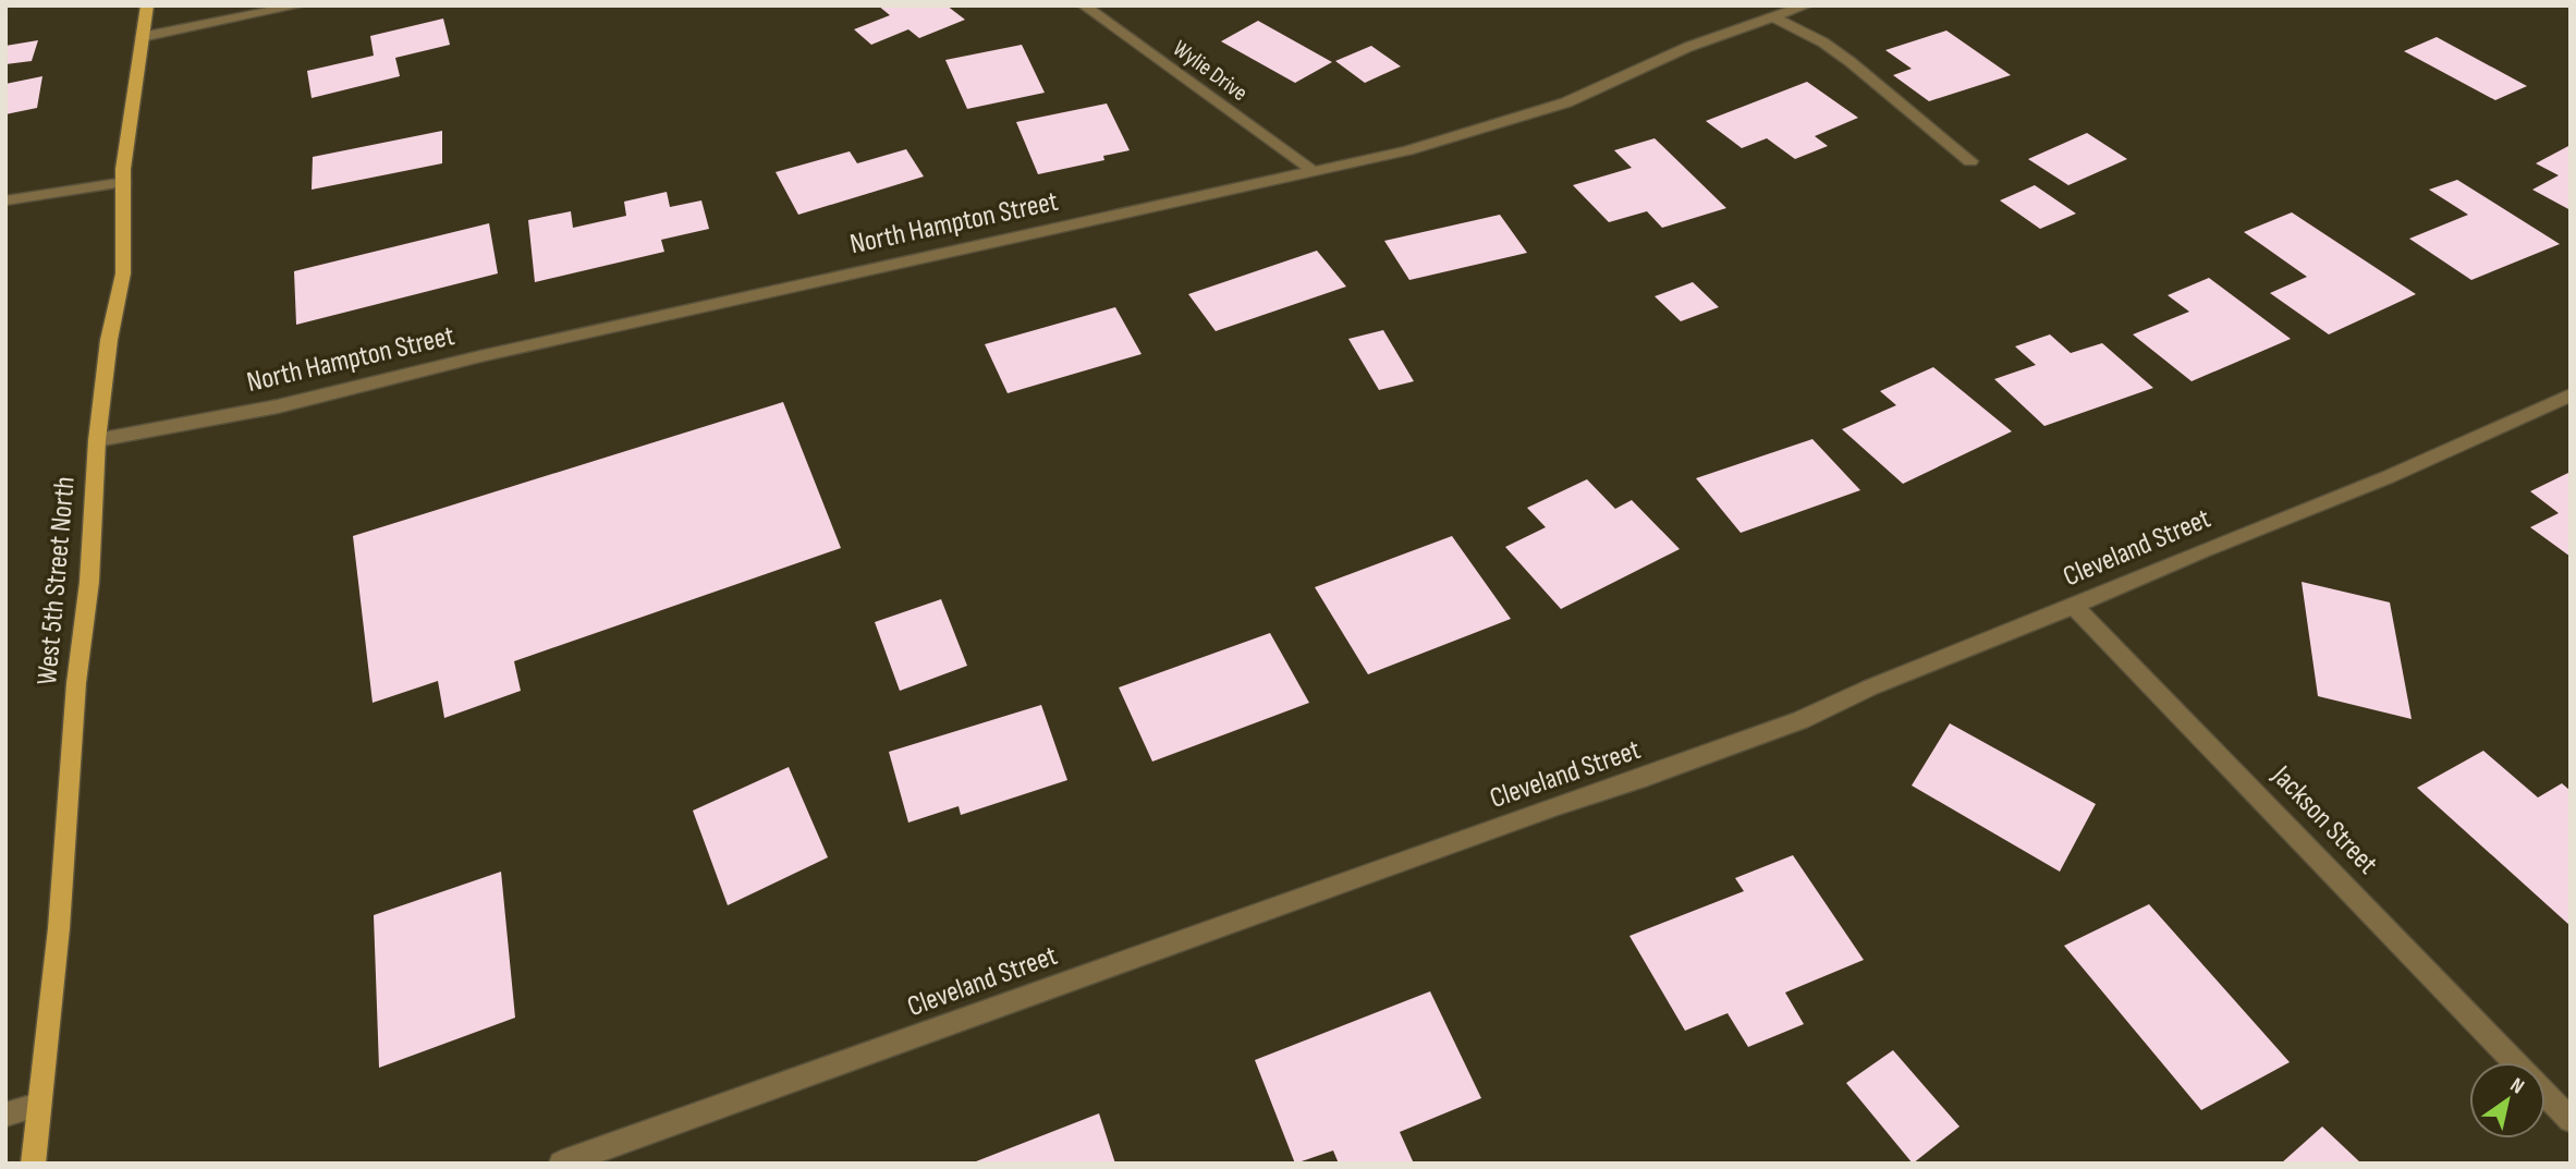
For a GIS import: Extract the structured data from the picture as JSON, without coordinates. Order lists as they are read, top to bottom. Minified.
{"streets":{"main road":["West 5th Street North"],"street":["Wylie Drive","North Hampton Street","Cleveland Street","Jackson Street"]},"crossings":[["Wylie Drive","North Hampton Street"],["North Hampton Street","West 5th Street North"],["Cleveland Street","Jackson Street"]],"north":"top right"}
